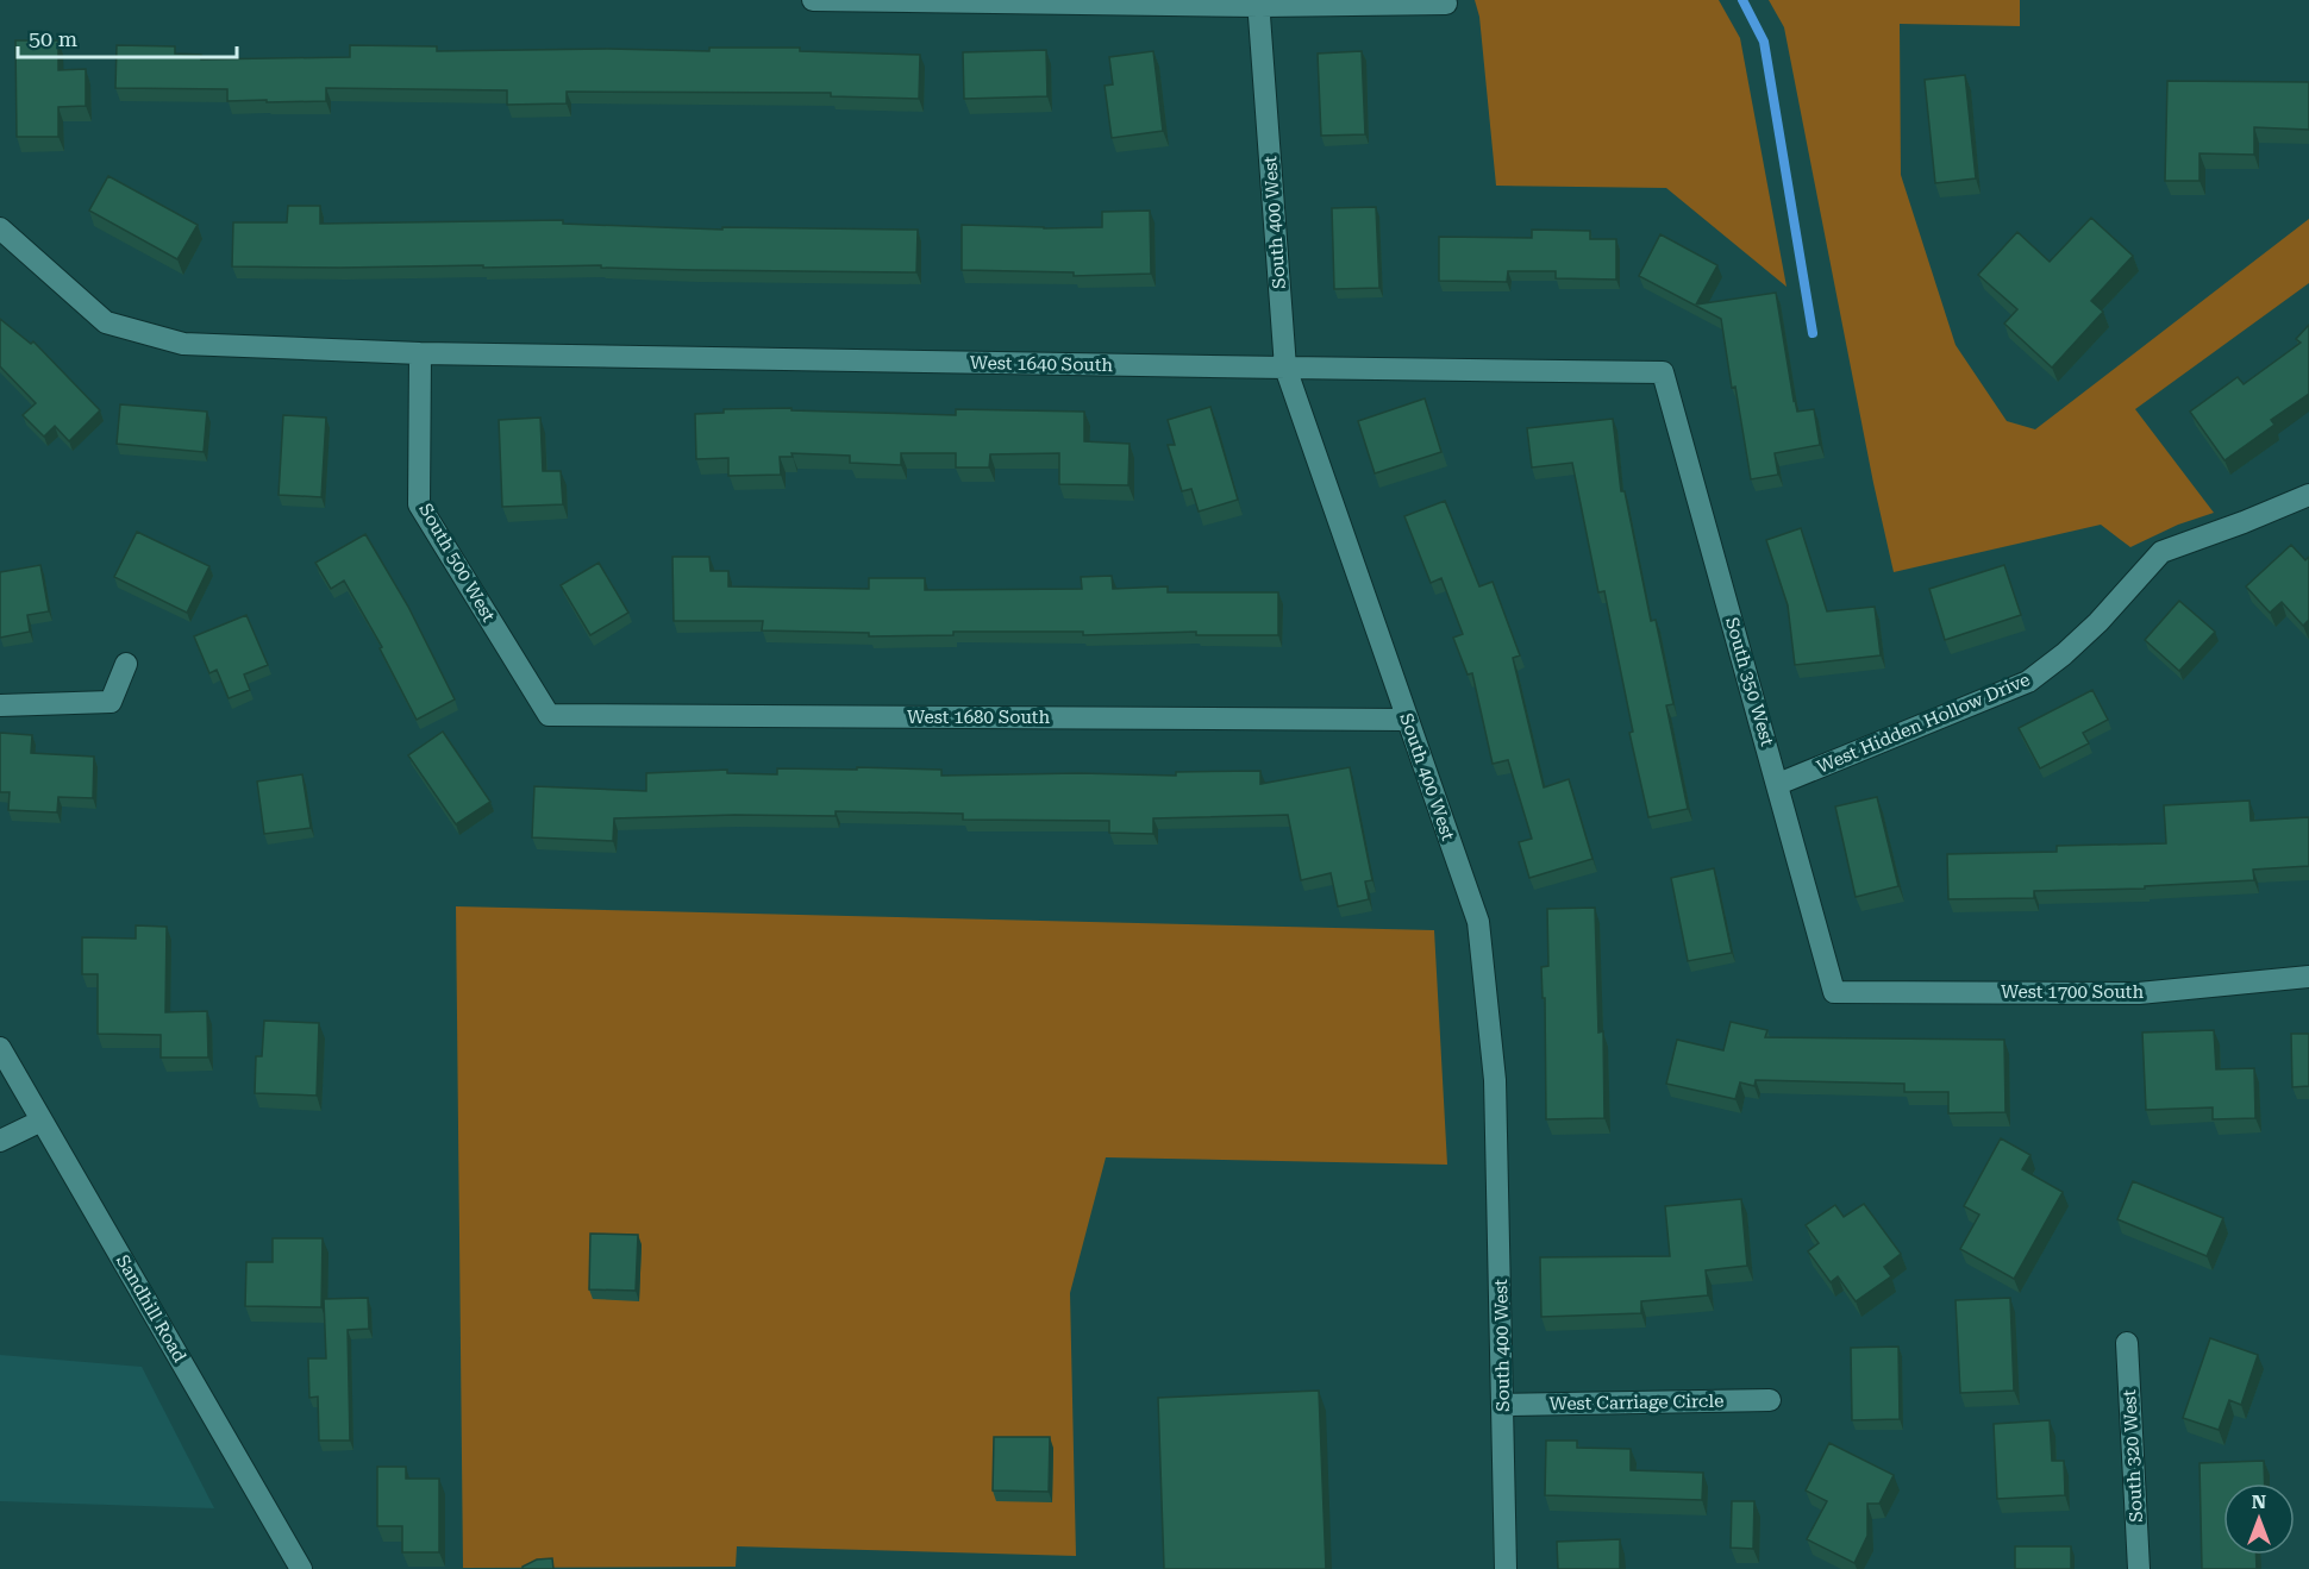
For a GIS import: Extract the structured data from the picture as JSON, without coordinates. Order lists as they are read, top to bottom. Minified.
{"streets":{"street":["South 400 West","West 1640 South","South 500 West","South 350 West","West 1680 South","West Hidden Hollow Drive","West 1700 South","Sandhill Road","West Carriage Circle","South 320 West"]},"crossings":[["South 400 West","West 1640 South"],["South 400 West","West 1680 South"],["South 400 West","West Carriage Circle"],["West 1640 South","South 500 West"],["West 1640 South","South 350 West"],["South 500 West","West 1680 South"],["South 350 West","West Hidden Hollow Drive"],["South 350 West","West 1700 South"]],"scale_bar":"50 m","north":"top"}
